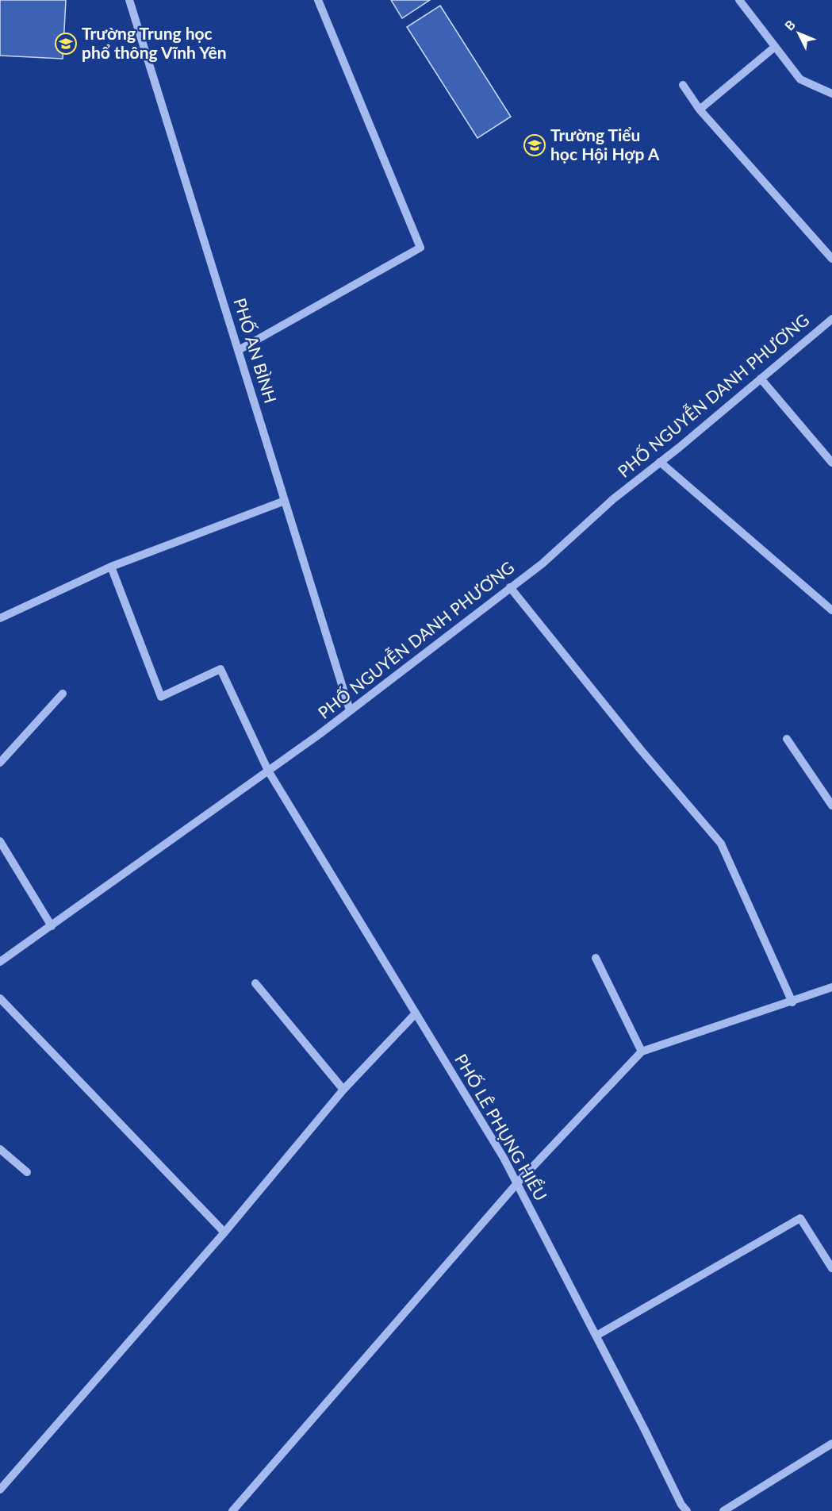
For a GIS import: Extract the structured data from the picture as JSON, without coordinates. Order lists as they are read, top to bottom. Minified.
{"streets":{"street":["PHỐ AN BÌNH","PHỐ NGUYỄN DANH PHƯƠNG","PHỐ LÊ PHỤNG HIỂU"]},"crossings":[["PHỐ AN BÌNH","PHỐ NGUYỄN DANH PHƯƠNG"],["PHỐ NGUYỄN DANH PHƯƠNG","PHỐ LÊ PHỤNG HIỂU"]],"places":{"school or university":["Trường Trung học phổ thông Vĩnh Yên","Trường Tiểu học Hội Hợp A"]},"north":"top left"}
